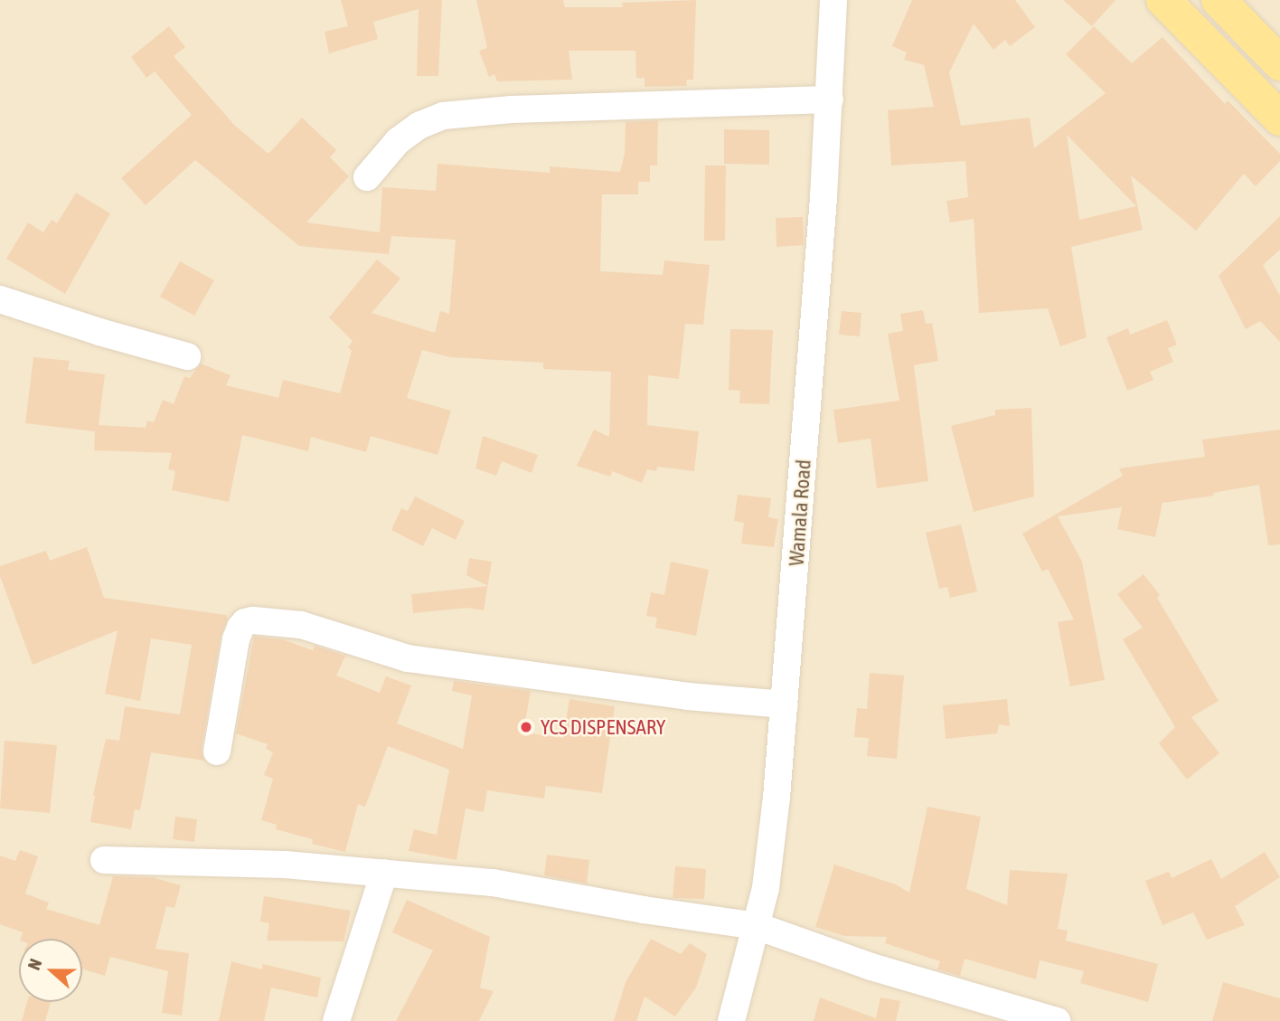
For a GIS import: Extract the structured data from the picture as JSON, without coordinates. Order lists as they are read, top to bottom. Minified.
{"streets":{"street":["Wamala Road"]},"places":["YCS DISPENSARY"],"north":"left"}
